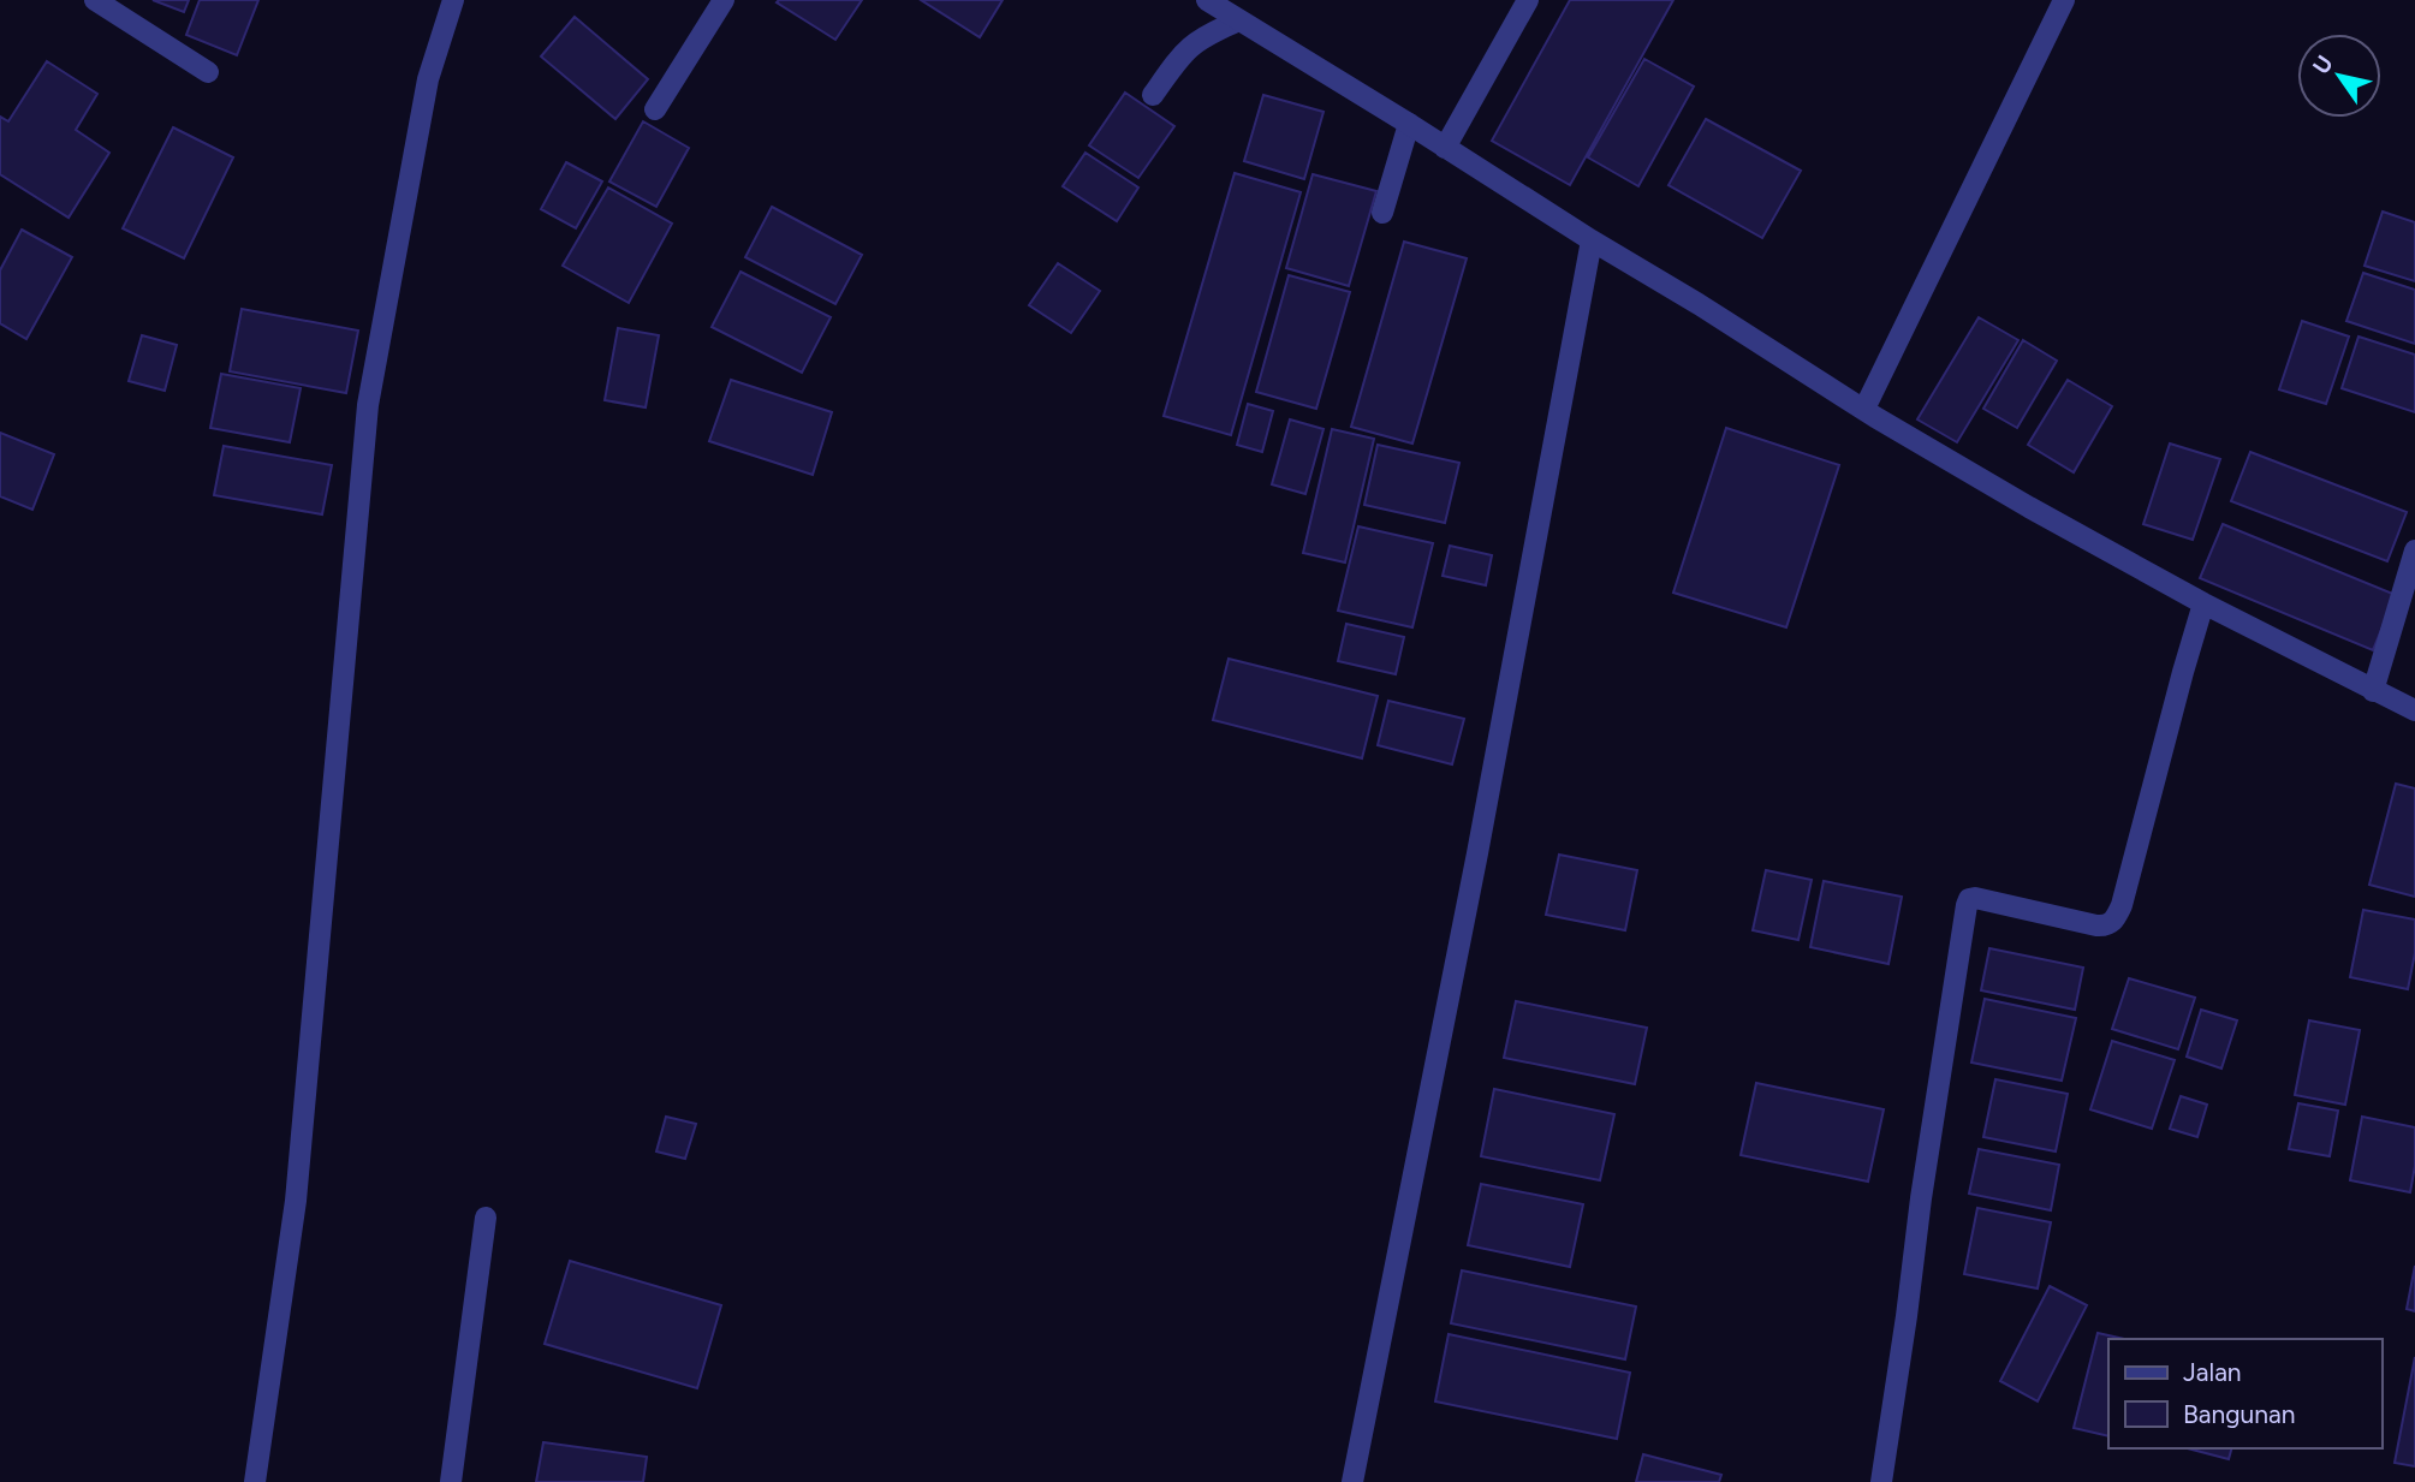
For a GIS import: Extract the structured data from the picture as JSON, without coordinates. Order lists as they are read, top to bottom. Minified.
{"legend":["Jalan","Bangunan"],"north":"top left"}
